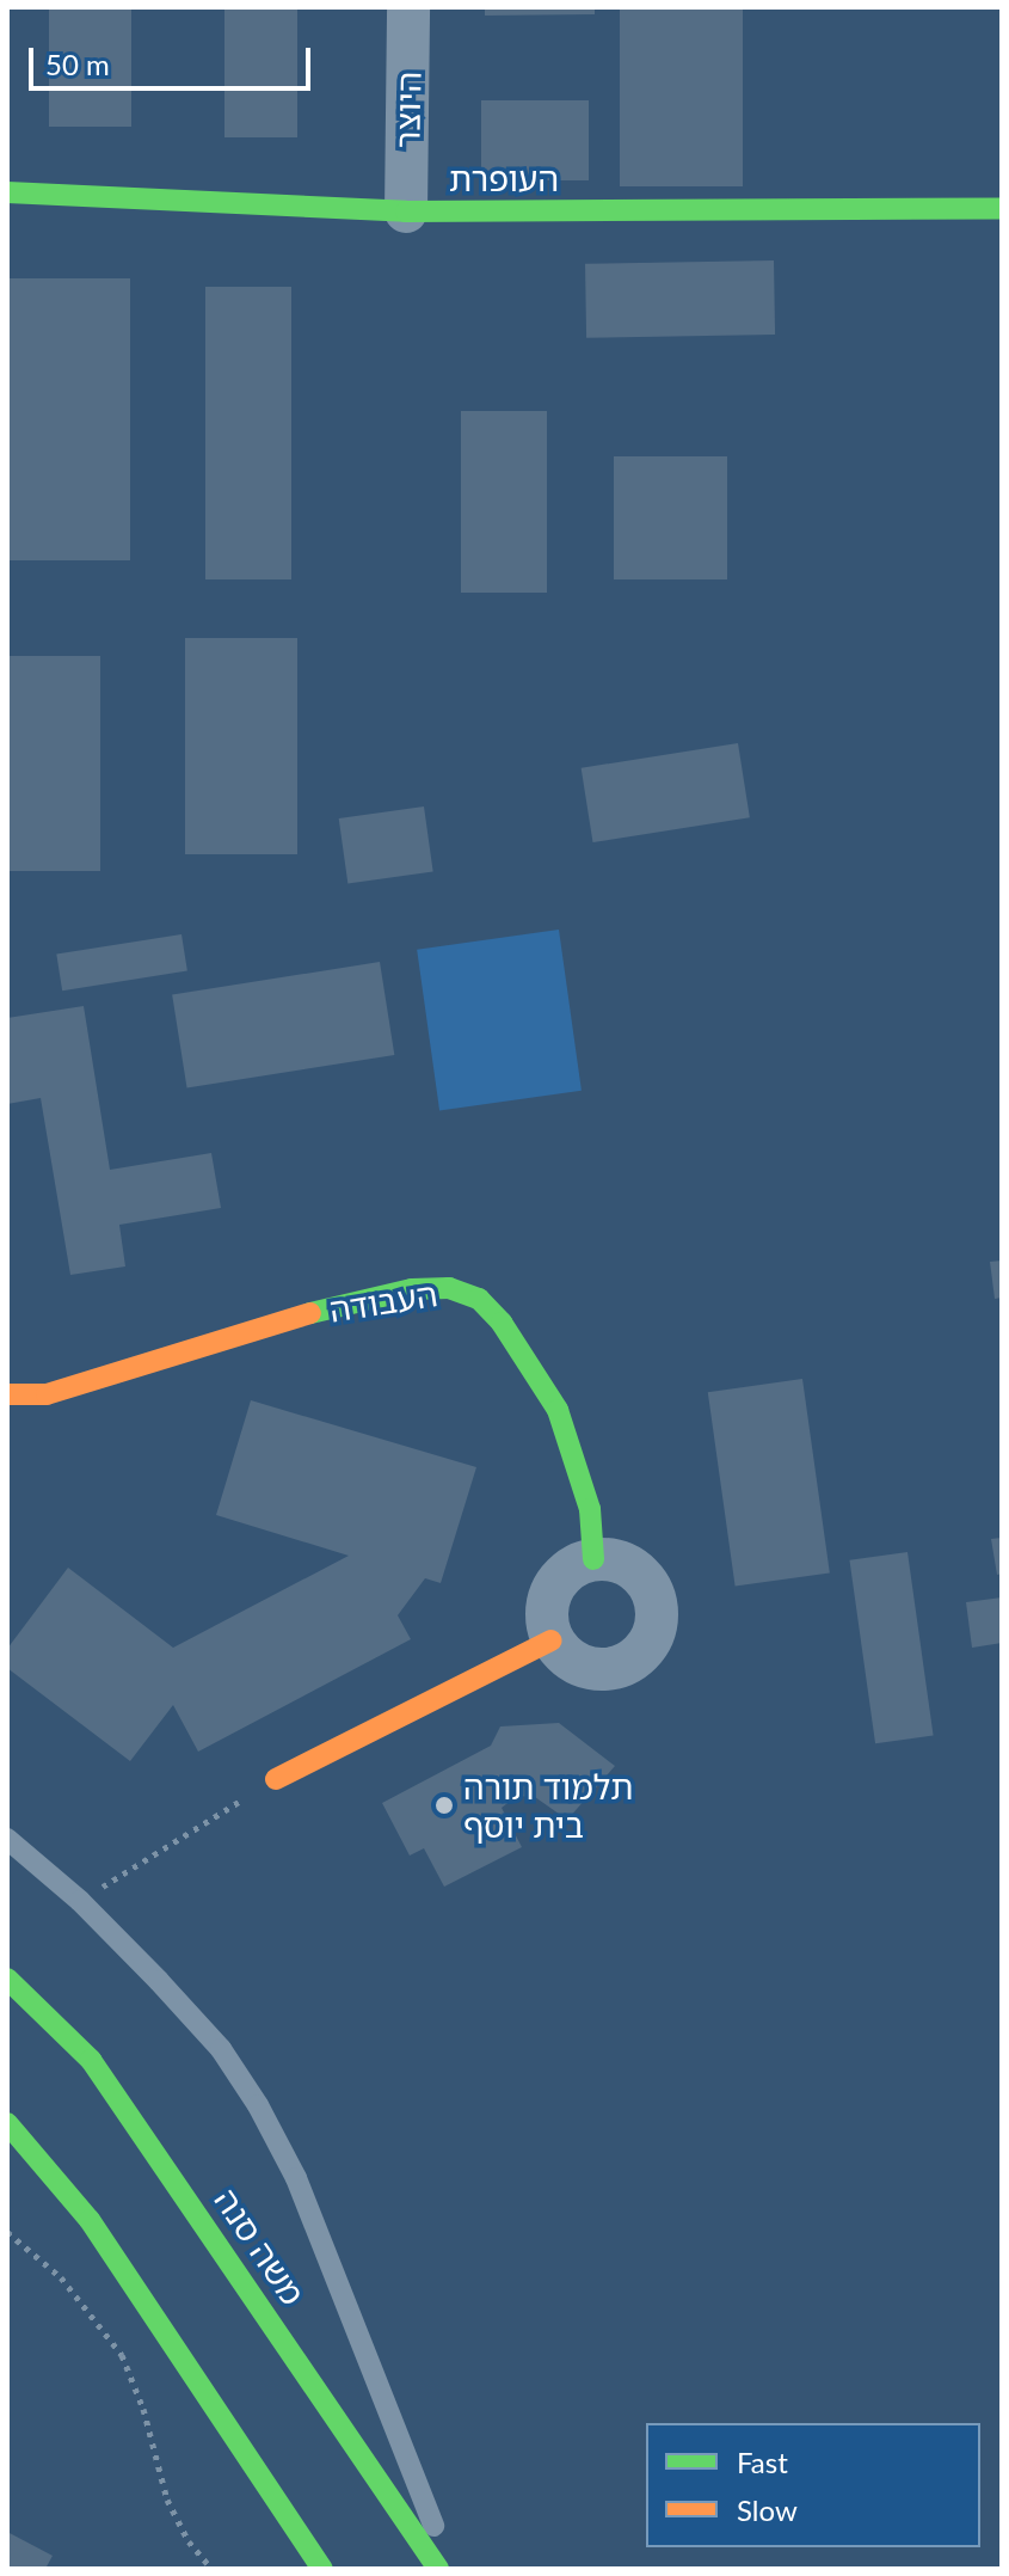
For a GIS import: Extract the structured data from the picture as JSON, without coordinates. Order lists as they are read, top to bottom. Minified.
{"streets":{"street":["היוצר","העופרת","העבודה","משה סנה"]},"crossings":[["היוצר","העופרת"]],"places":["תלמוד תורה בית יוסף"],"legend":["Fast","Slow"],"scale_bar":"50 m"}
